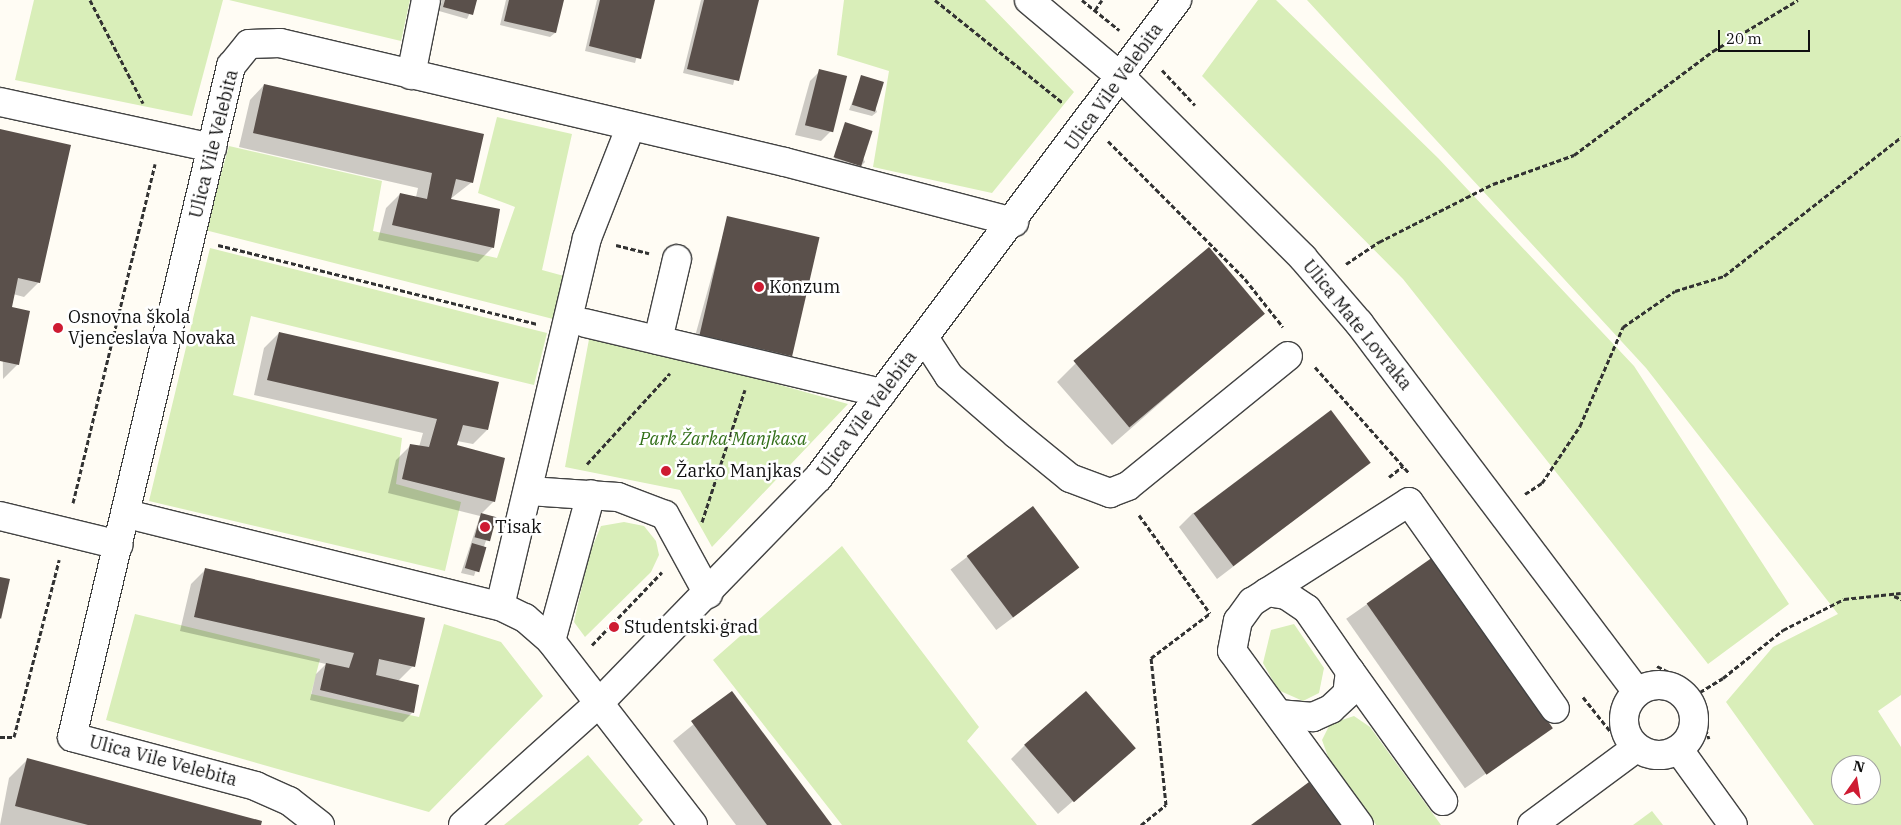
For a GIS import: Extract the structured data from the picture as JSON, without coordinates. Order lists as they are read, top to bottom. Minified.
{"streets":{"street":["Ulica Vile Velebita","Ulica Mate Lovraka"]},"crossings":[["Ulica Vile Velebita","Ulica Mate Lovraka"]],"parks":["Park Žarka Manjkasa"],"places":["Konzum","Osnovna škola Vjenceslava Novaka","Žarko Manjkas","Tisak","Studentski grad"],"scale_bar":"20 m","north":"top"}
